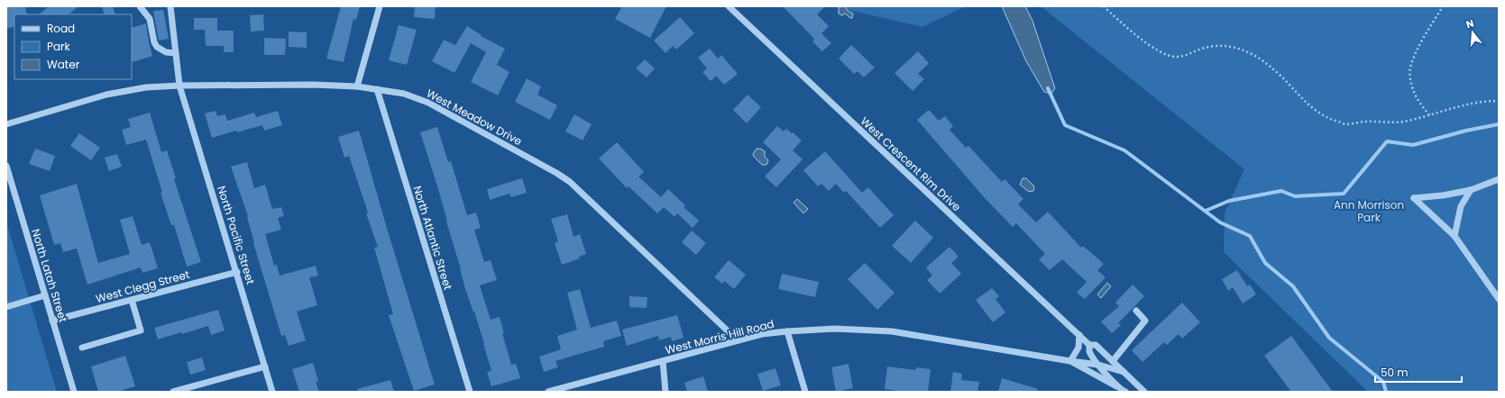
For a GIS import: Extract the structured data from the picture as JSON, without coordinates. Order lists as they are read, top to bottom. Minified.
{"streets":{"street":["West Meadow Drive","West Crescent Rim Drive","North Pacific Street","North Atlantic Street","North Latah Street","West Clegg Street","West Morris Hill Road"]},"crossings":[["West Meadow Drive","North Pacific Street"],["West Meadow Drive","North Atlantic Street"],["West Meadow Drive","West Morris Hill Road"],["West Crescent Rim Drive","West Morris Hill Road"],["North Pacific Street","West Clegg Street"],["North Latah Street","West Clegg Street"]],"parks":["Ann Morrison Park"],"legend":["Road","Park","Water"],"scale_bar":"50 m","north":"top"}
